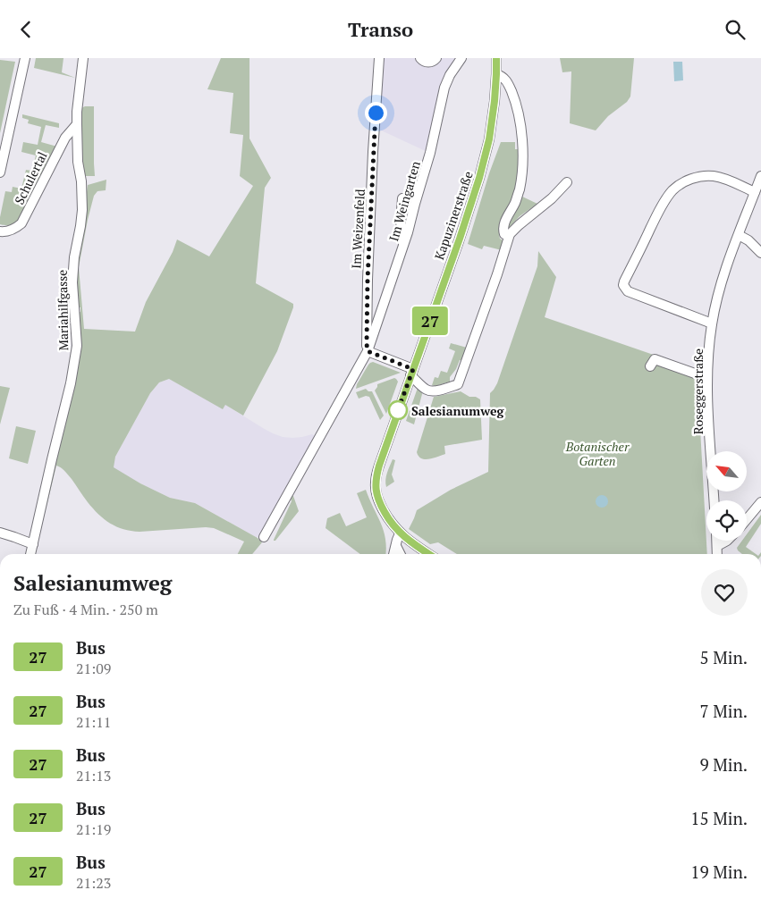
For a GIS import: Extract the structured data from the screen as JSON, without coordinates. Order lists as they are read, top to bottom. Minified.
{"streets":{"street":["Schulertal","Im Weingarten","Kapuzinerstraße","Im Weizenfeld","Mariahilfgasse","Roseggerstraße"]},"crossings":[["Schulertal","Mariahilfgasse"],["Im Weingarten","Im Weizenfeld"]],"parks":["Botanischer Garten"],"places":["Salesianumweg"],"lines":["bus line 27"],"north":"top left","page":{"header":"Transo","on_map":"27","heading":["Salesianumweg","Zu Fuß · 4 Min. · 250 m"],"list":[{"mark":"27","name":"Bus","note":"21:09","value":"5 Min."},{"mark":"27","name":"Bus","note":"21:11","value":"7 Min."},{"mark":"27","name":"Bus","note":"21:13","value":"9 Min."},{"mark":"27","name":"Bus","note":"21:19","value":"15 Min."},{"mark":"27","name":"Bus","note":"21:23","value":"19 Min."}]}}
